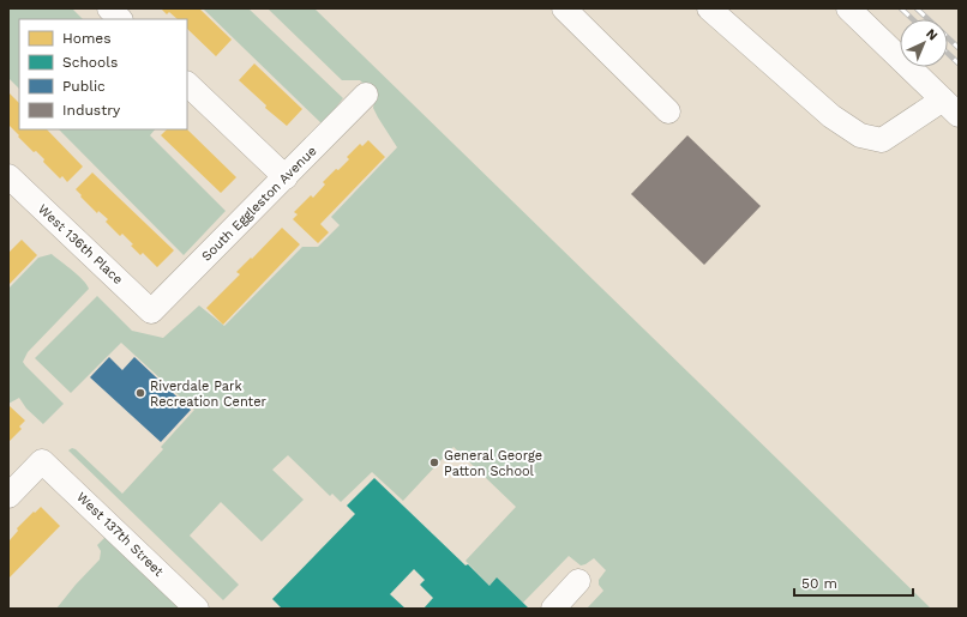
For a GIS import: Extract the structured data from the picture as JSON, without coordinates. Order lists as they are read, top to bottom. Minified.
{"streets":{"street":["South Eggleston Avenue","West 136th Place","West 137th Street"]},"crossings":[["South Eggleston Avenue","West 136th Place"]],"places":["Riverdale Park Recreation Center","General George Patton School"],"legend":["Homes","Schools","Public","Industry"],"scale_bar":"50 m","north":"top right"}
